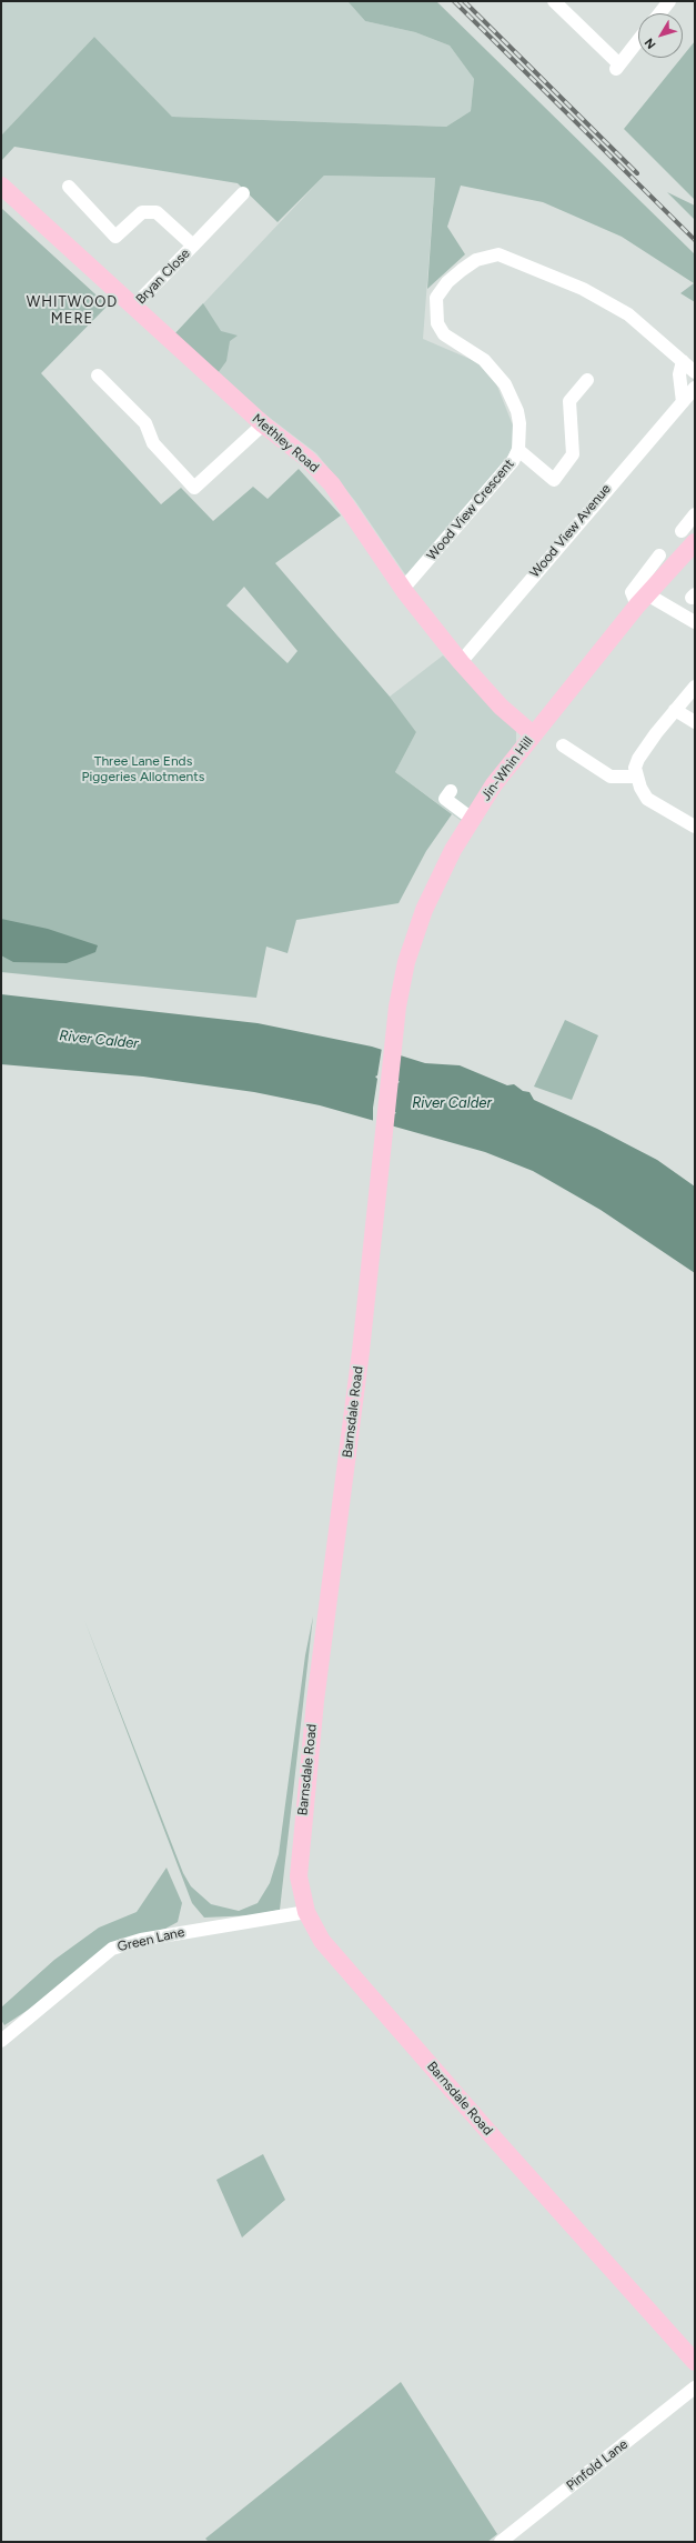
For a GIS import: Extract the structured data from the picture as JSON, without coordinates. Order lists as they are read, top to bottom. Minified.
{"streets":{"main road":["Methley Road","Jin-Whin Hill","Barnsdale Road"],"street":["Bryan Close","Wood View Crescent","Wood View Avenue","Green Lane","Pinfold Lane"]},"crossings":[["Bryan Close","Methley Road"],["Methley Road","Wood View Crescent"],["Methley Road","Wood View Avenue"],["Methley Road","Jin-Whin Hill"],["Jin-Whin Hill","Barnsdale Road"],["Barnsdale Road","Green Lane"]],"districts":["WHITWOOD MERE"],"water":["River Calder"],"parks":["Three Lane Ends Piggeries Allotments"],"north":"bottom left"}
